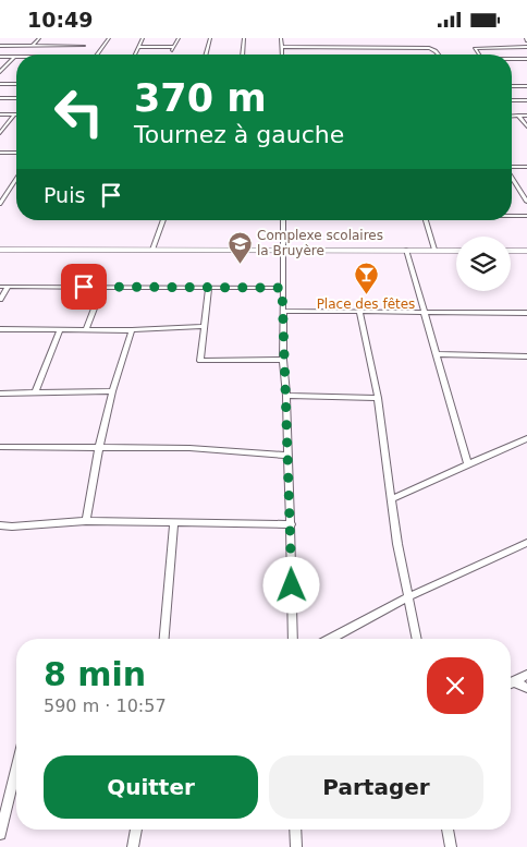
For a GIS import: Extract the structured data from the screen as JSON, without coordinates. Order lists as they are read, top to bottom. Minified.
{"places":{"school or university":["Complexe scolaires la Bruyère"],"bar":["Place des fêtes"]},"page":{"status":"10:49","turn":["370 m","Tournez à gauche"],"then":"Puis","heading":["8 min","590 m · 10:57"],"buttons":["Quitter","Partager"]}}
